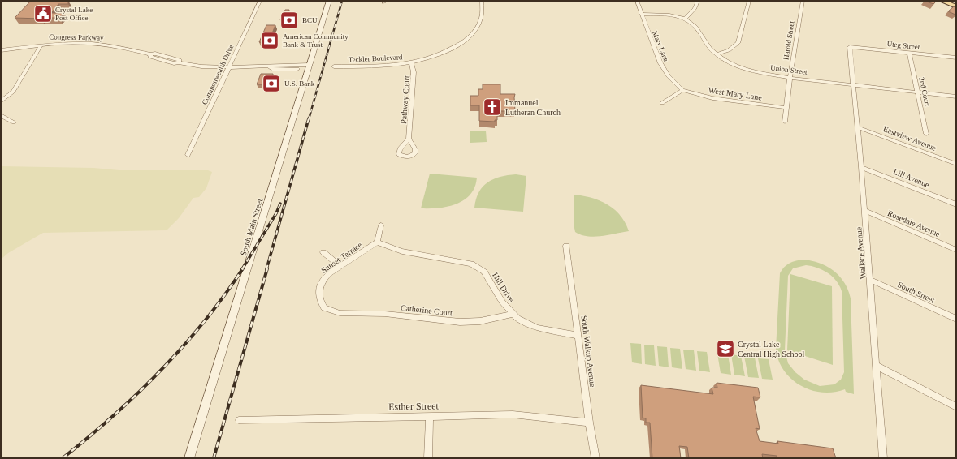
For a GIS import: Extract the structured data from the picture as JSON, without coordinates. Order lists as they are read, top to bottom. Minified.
{"streets":{"street":["Congress Parkway","Harold Street","Uteg Street","Mary Lane","Teckler Boulevard","Union Street","Commonwealth Drive","2nd Court","West Mary Lane","Pathway Court","Eastview Avenue","Lill Avenue","Rosedale Avenue","South Main Street","Wallace Avenue","Sunset Terrace","Hill Drive","South Street","Catherine Court","South Walkup Avenue","Esther Street"]},"crossings":[["Congress Parkway","Commonwealth Drive"],["Congress Parkway","South Main Street"],["Harold Street","Union Street"],["Harold Street","West Mary Lane"],["Uteg Street","2nd Court"],["Uteg Street","Wallace Avenue"],["Mary Lane","Union Street"],["Mary Lane","West Mary Lane"],["Teckler Boulevard","Pathway Court"],["Union Street","2nd Court"],["Union Street","Wallace Avenue"],["Eastview Avenue","Wallace Avenue"],["Lill Avenue","Wallace Avenue"],["Rosedale Avenue","Wallace Avenue"],["Wallace Avenue","South Street"],["Sunset Terrace","Hill Drive"],["Sunset Terrace","Catherine Court"],["Hill Drive","Catherine Court"],["Hill Drive","South Walkup Avenue"],["South Walkup Avenue","Esther Street"]],"places":{"public building":["Crystal Lake Post Office"],"bank":["BCU","American Community Bank & Trust","U.S. Bank"],"church":["Immanuel Lutheran Church"],"school or university":["Crystal Lake Central High School"]}}
